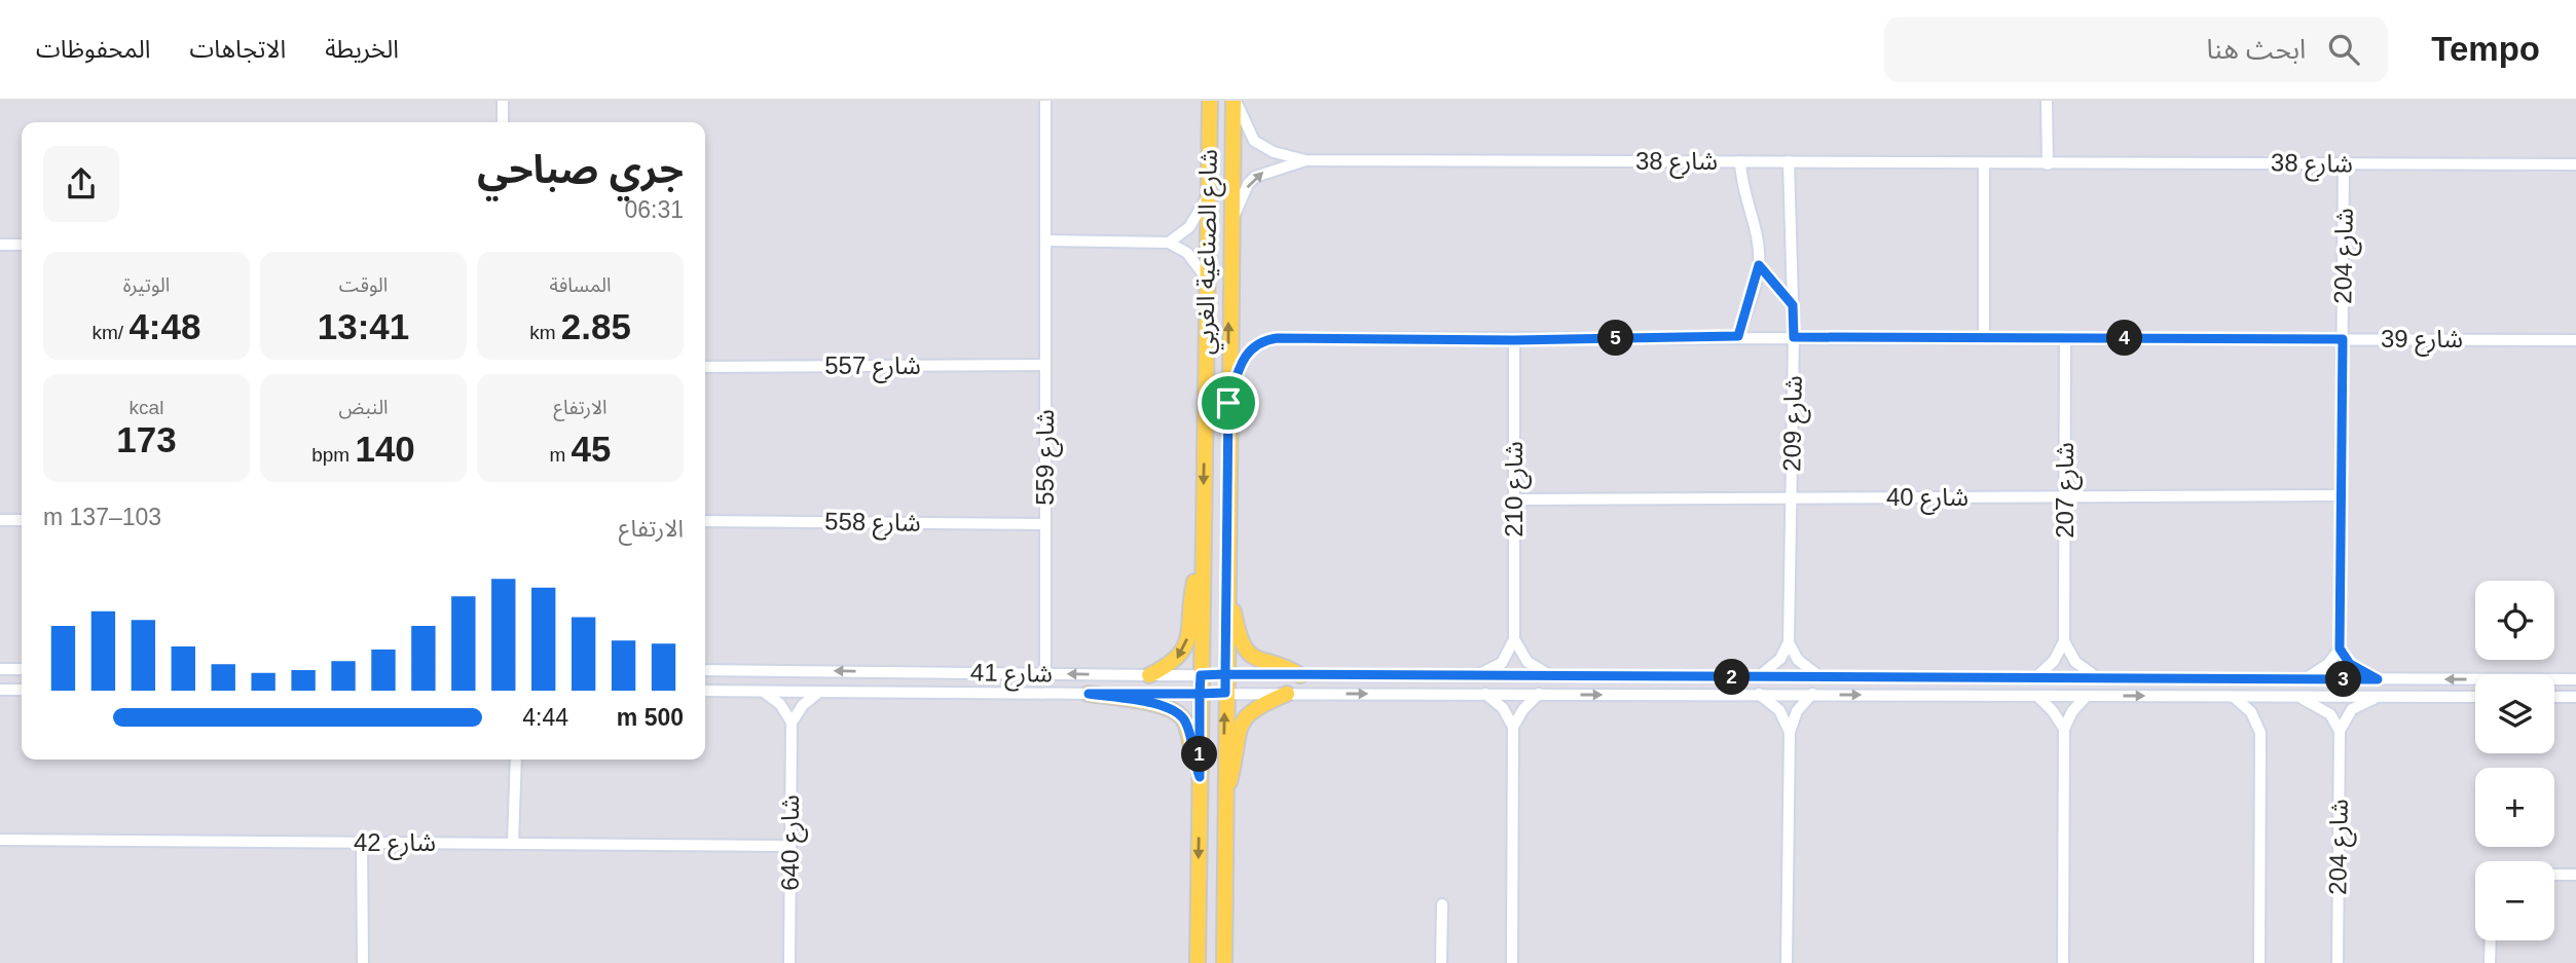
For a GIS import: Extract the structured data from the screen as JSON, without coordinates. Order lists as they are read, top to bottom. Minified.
{"streets":{"main road":["شارع الصناعية الغربي"],"street":["شارع 38","شارع 204","شارع 39","شارع 557","شارع 209","شارع 559","شارع 210","شارع 207","شارع 40","شارع 558","شارع 41","شارع 42","شارع 640"]},"crossings":[["شارع 38","شارع الصناعية الغربي"],["شارع 38","شارع 204"],["شارع 38","شارع 209"],["شارع الصناعية الغربي","شارع 39"],["شارع الصناعية الغربي","شارع 41"],["شارع 204","شارع 39"],["شارع 204","شارع 40"],["شارع 39","شارع 209"],["شارع 39","شارع 210"],["شارع 39","شارع 207"],["شارع 557","شارع 559"],["شارع 209","شارع 40"],["شارع 559","شارع 558"],["شارع 559","شارع 41"],["شارع 210","شارع 40"],["شارع 207","شارع 40"],["شارع 42","شارع 640"]],"page":{"header":"Tempo","search":"ابحث هنا","nav":["الخريطة","الاتجاهات","المحفوظات"],"heading":["جري صباحي","06:31"],"stats":[["المسافة","2.85 km"],["الوقت","13:41"],["الوتيرة","4:48 /km"],["الارتفاع","45 m"],["النبض","140 bpm"],["kcal","173"]],"pins":["4","5","2","3","1"],"chart":["الارتفاع","103–137 m"],"map_buttons":["+","−"],"list":[{"name":"500 m","note":"4:44"}]}}
